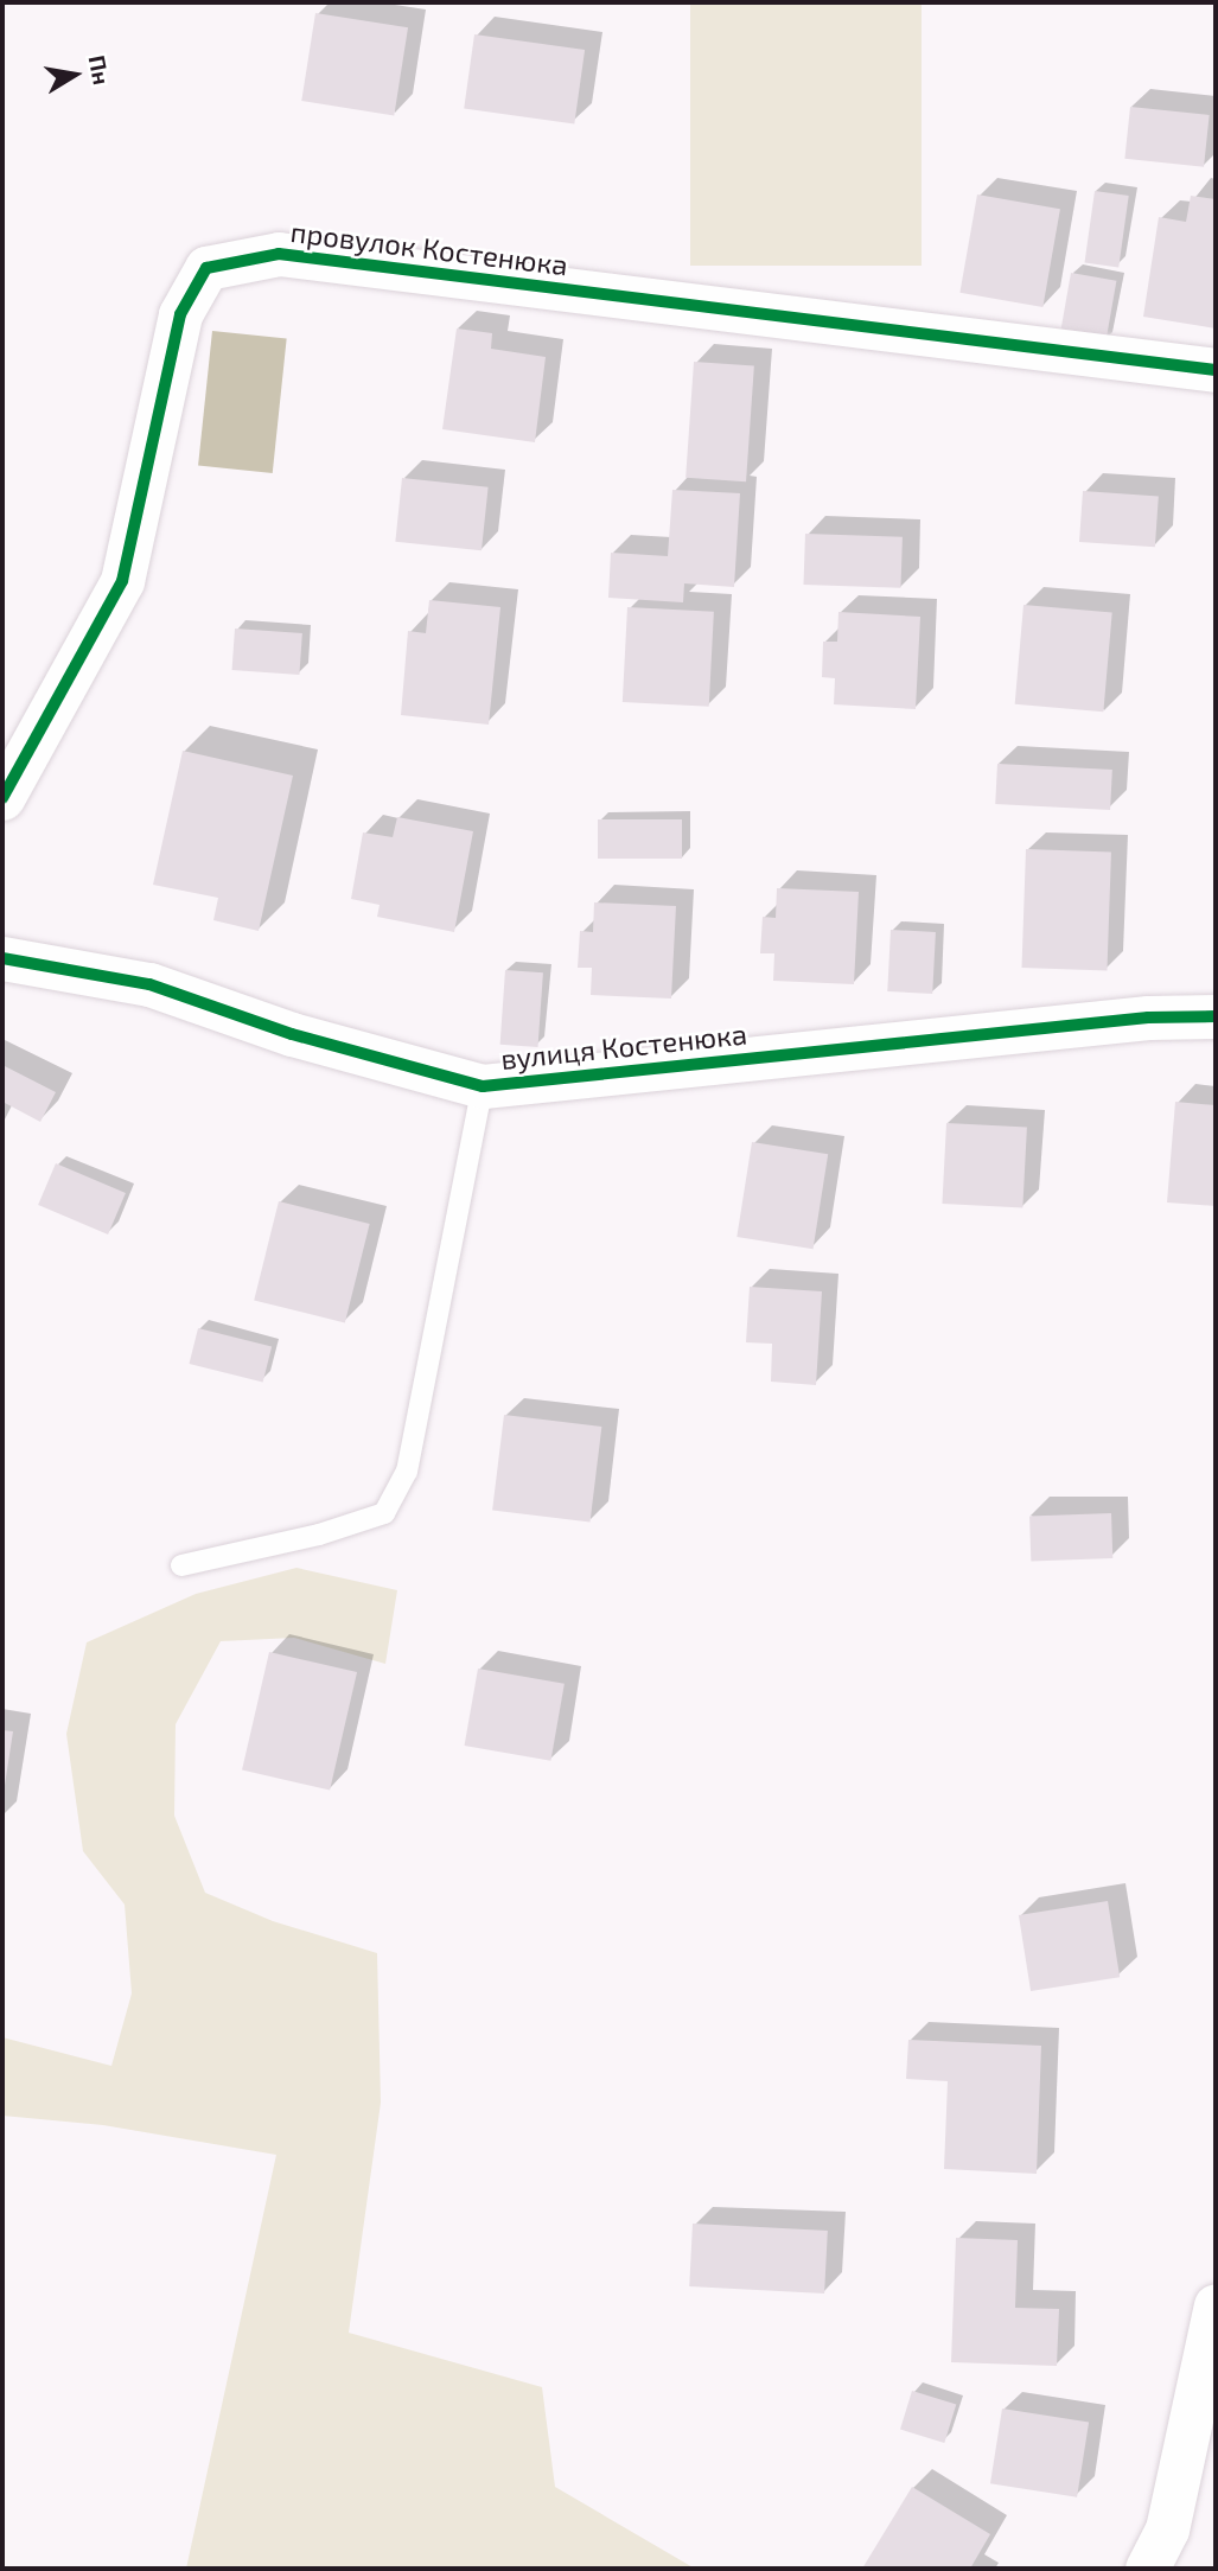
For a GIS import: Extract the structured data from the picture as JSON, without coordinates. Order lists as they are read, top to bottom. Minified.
{"streets":{"street":["провулок Костенюка","вулиця Костенюка"]},"north":"right"}
